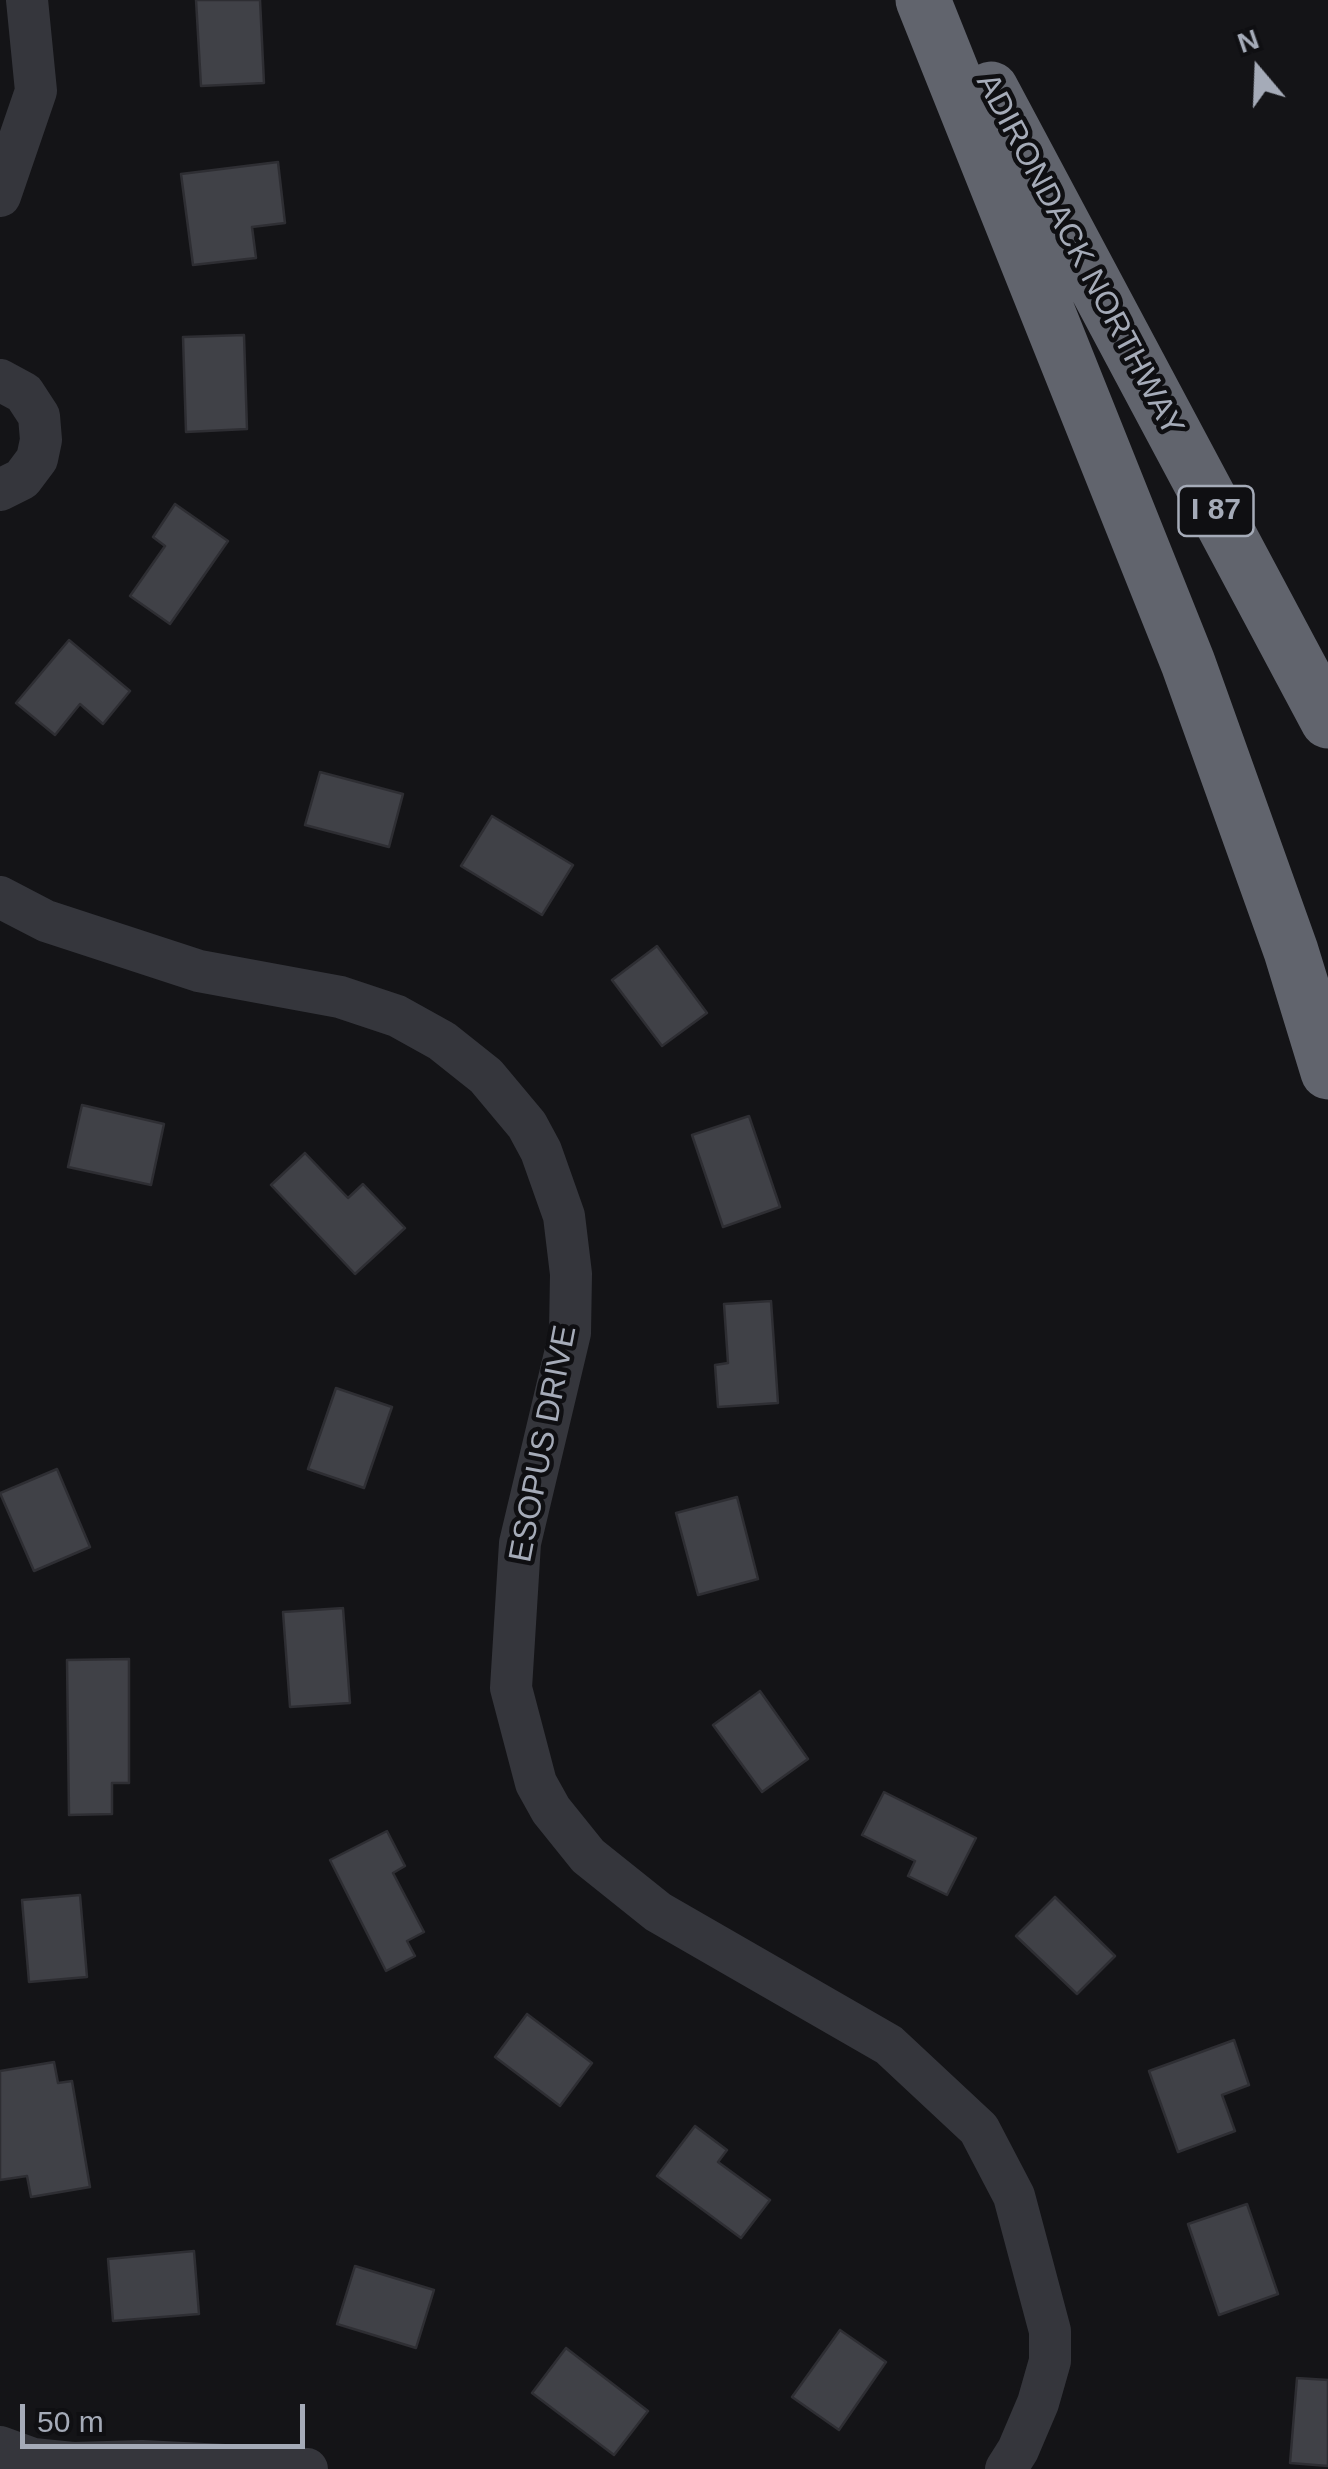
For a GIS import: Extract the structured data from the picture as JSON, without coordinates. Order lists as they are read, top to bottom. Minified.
{"streets":{"highway":["ADIRONDACK NORTHWAY","I 87"],"street":["ESOPUS DRIVE"]},"scale_bar":"50 m","north":"top"}
